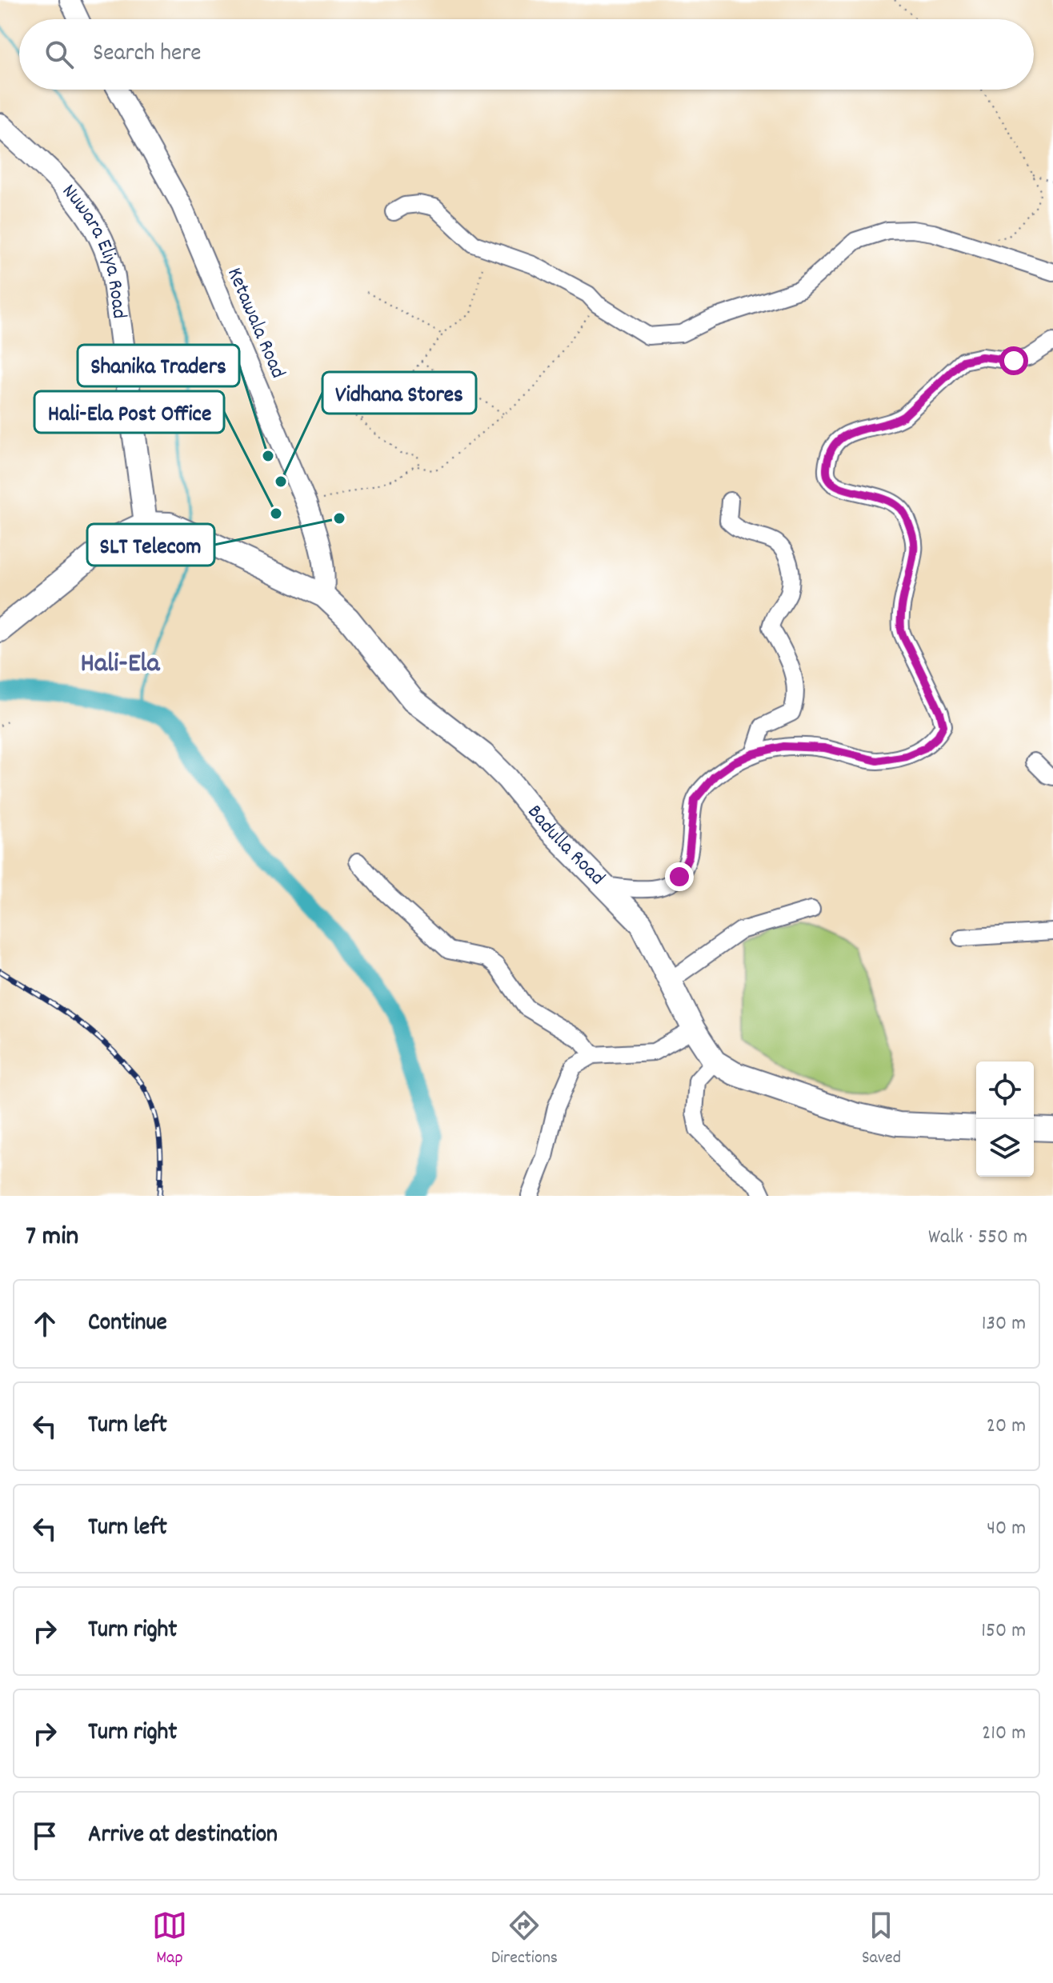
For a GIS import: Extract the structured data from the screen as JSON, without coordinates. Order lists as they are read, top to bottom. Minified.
{"streets":{"highway":["Nuwara Eliya Road","Badulla Road"],"main road":["Ketawala Road"]},"crossings":[["Nuwara Eliya Road","Badulla Road"],["Ketawala Road","Badulla Road"]],"districts":["Hali-Ela"],"places":["Shanika Traders","Vidhana Stores","Hali-Ela Post Office","SLT Telecom"],"page":{"search":"Search here","heading":["7 min","Walk · 550 m"],"list":[["Continue","130 m"],["Turn left","20 m"],["Turn left","40 m"],["Turn right","150 m"],["Turn right","210 m"],"Arrive at destination"],"nav":["Map","Directions","Saved"]}}
